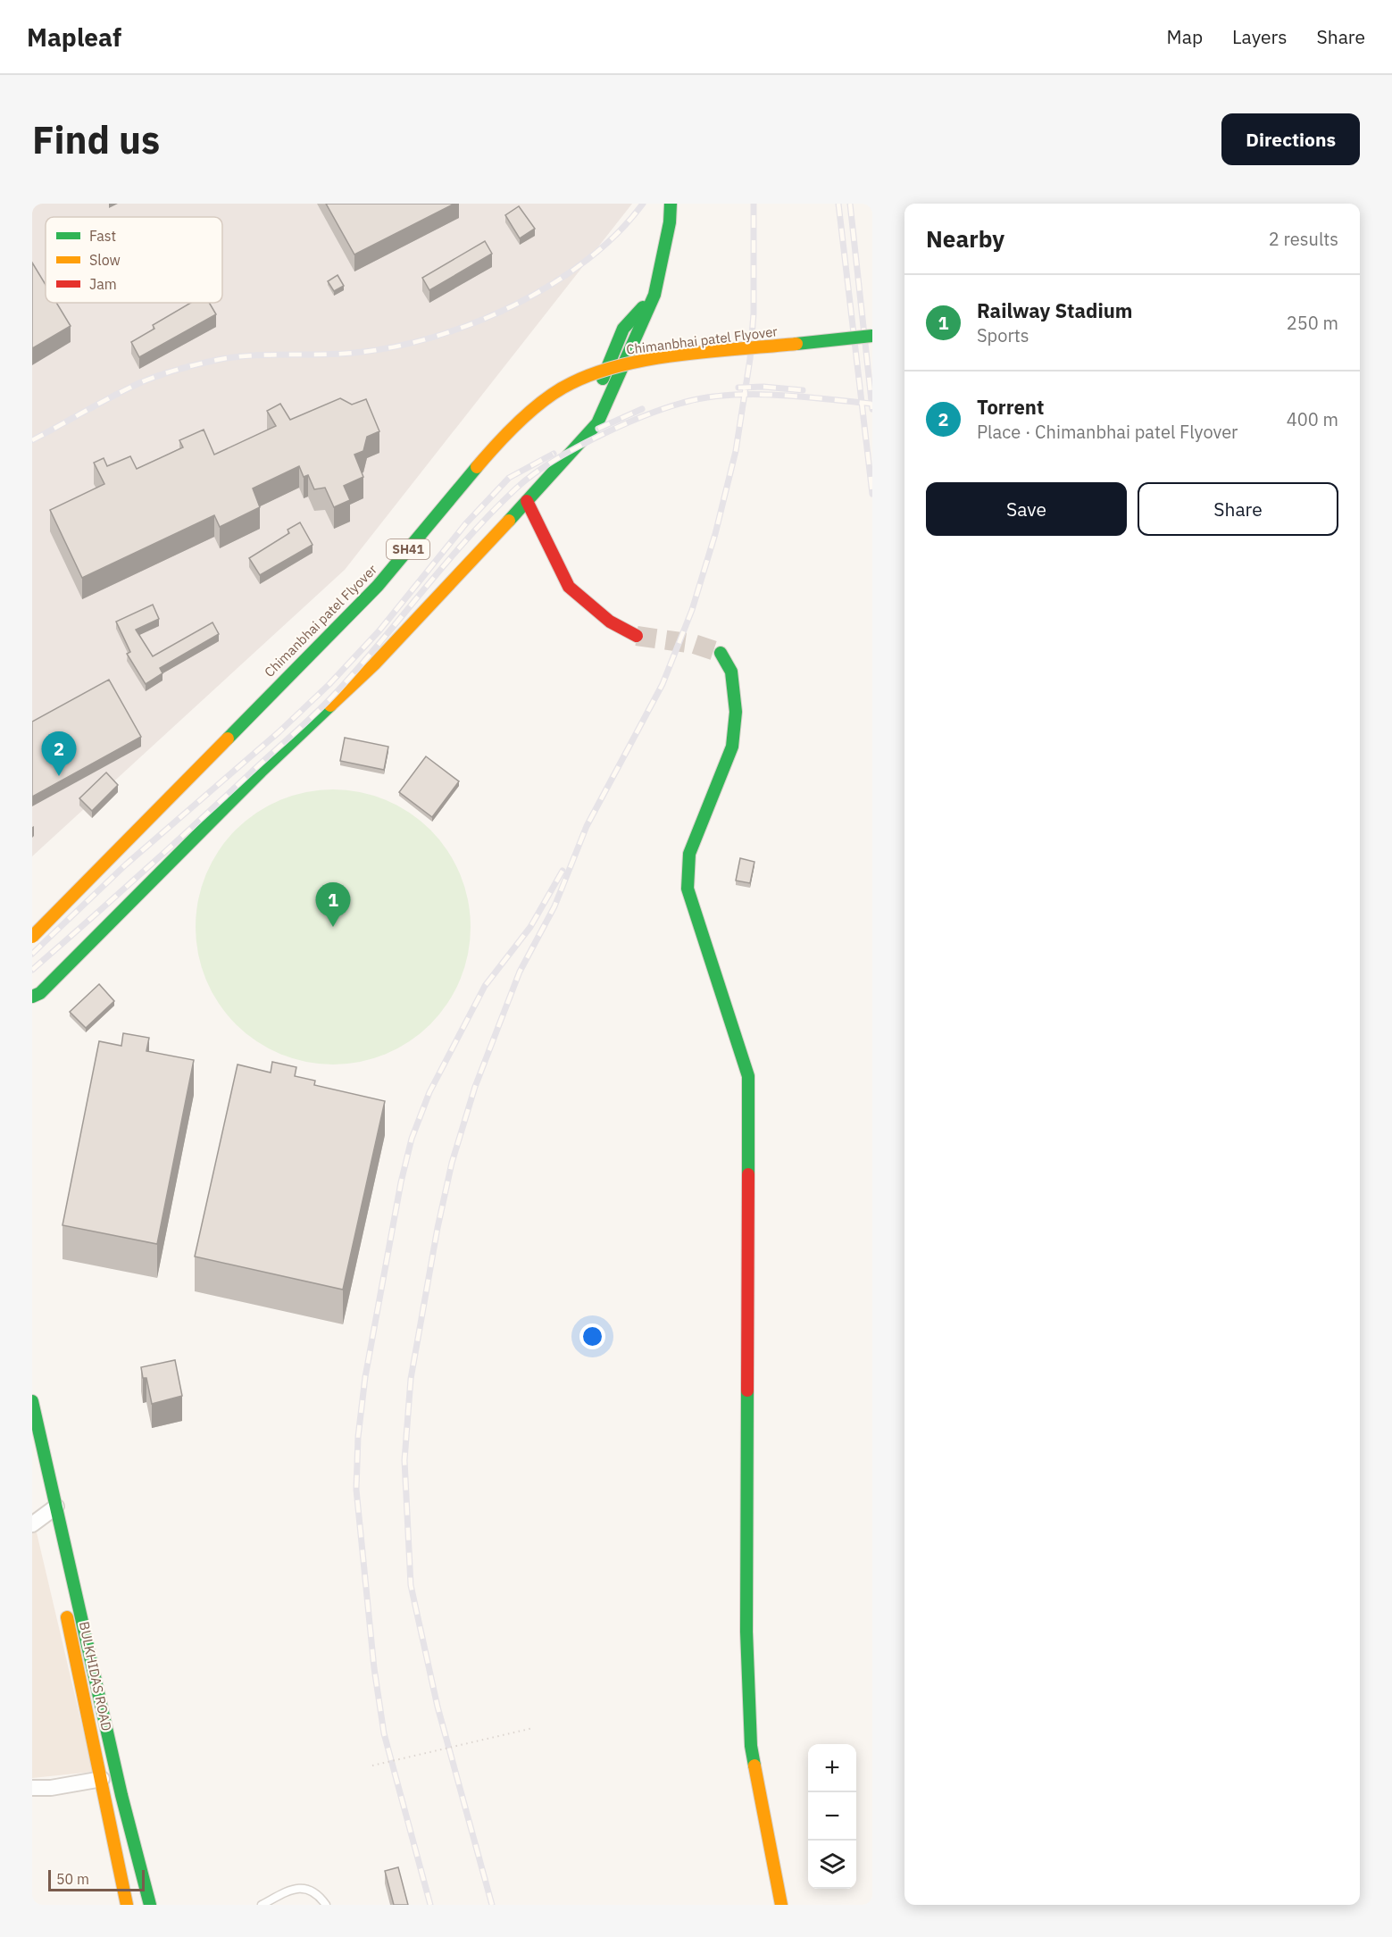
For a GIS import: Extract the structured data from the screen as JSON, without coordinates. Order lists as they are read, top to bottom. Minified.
{"streets":{"main road":["Chimanbhai patel Flyover","SH41","BULKHIDAS ROAD"]},"legend":["Fast","Slow","Jam"],"scale_bar":"50 m","page":{"header":"Mapleaf","nav":["Map","Layers","Share"],"buttons":["Directions",["Save","Share"]],"title":"Find us","heading":["Nearby","2 results"],"list":[{"mark":"1","name":"Railway Stadium","note":"Sports","value":"250 m"},{"mark":"2","name":"Torrent","note":"Place · Chimanbhai patel Flyover","value":"400 m"}],"pins":["2","1"],"map_buttons":["+","−"],"scale":"50 m"}}
